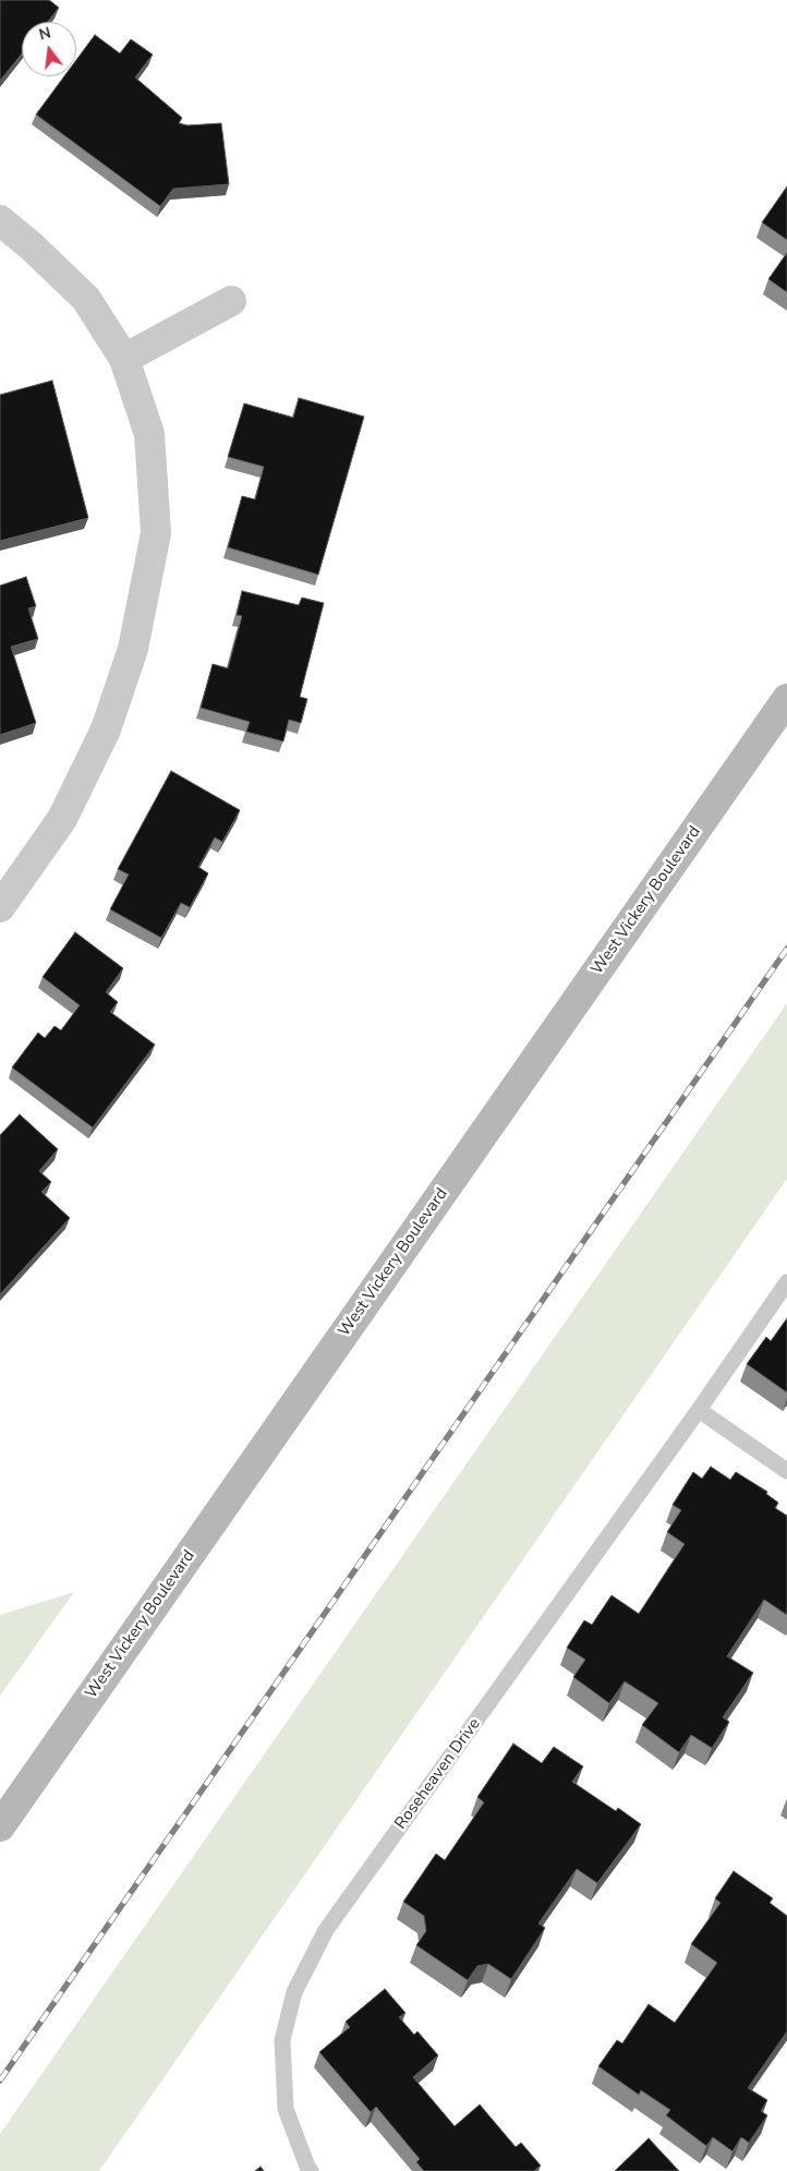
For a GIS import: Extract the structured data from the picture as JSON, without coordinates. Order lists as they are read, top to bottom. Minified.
{"streets":{"main road":["West Vickery Boulevard"],"lane":["Roseheaven Drive"]},"north":"top"}
